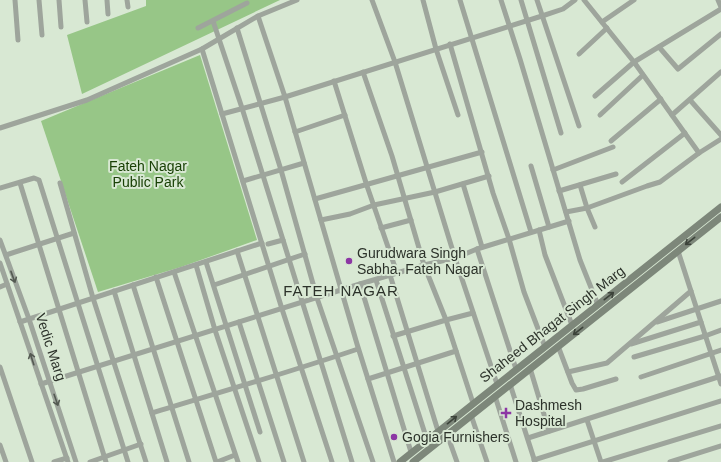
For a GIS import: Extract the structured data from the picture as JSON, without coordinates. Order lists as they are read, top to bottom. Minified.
{"streets":{"main road":["Shaheed Bhagat Singh Marg"],"street":["Vedic Marg"]},"districts":["FATEH NAGAR"],"parks":["Fateh Nagar Public Park"],"places":{"other":["Gurudwara Singh Sabha, Fateh Nagar","Gogia Furnishers"],"health":["Dashmesh Hospital"]}}
